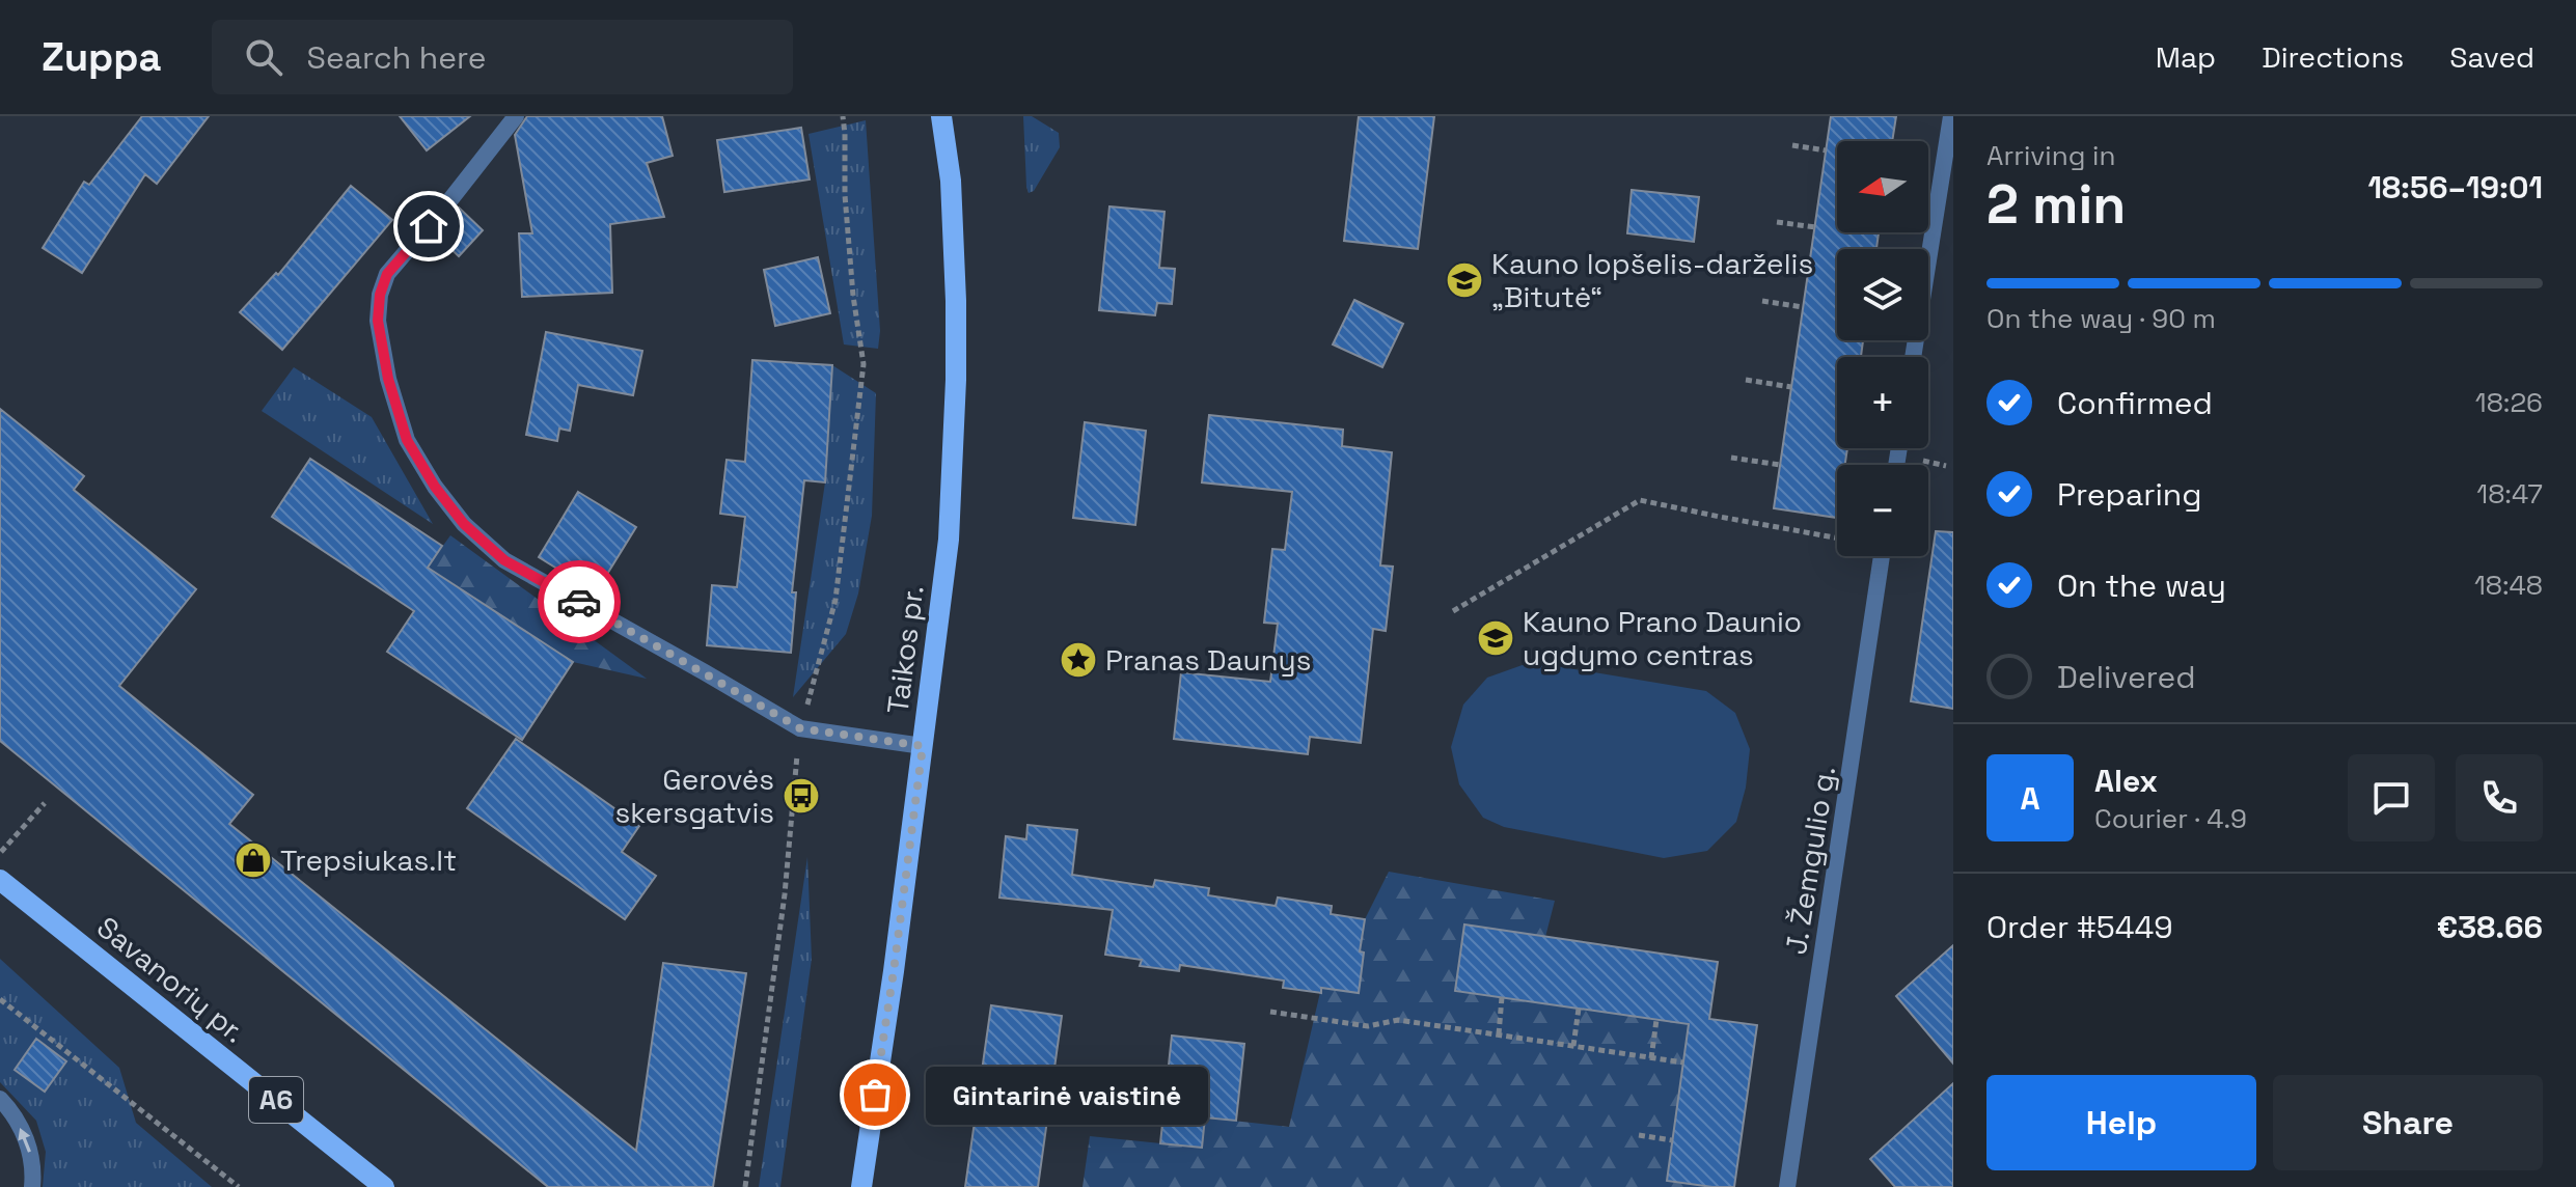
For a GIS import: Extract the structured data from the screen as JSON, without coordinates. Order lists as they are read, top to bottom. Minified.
{"streets":{"main road":["Taikos pr.","Savanorių pr.","A6"],"street":["J. Žemgulio g."]},"places":{"school or university":["Kauno lopšelis-darželis „Bitutė“","Kauno Prano Daunio ugdymo centras"],"place":["Pranas Daunys"],"bus stop":["Gerovės skersgatvis"],"shop":["Trepsiukas.lt"],"other":["Gintarinė vaistinė"]},"north":"left","page":{"header":"Zuppa","search":"Search here","nav":["Map","Directions","Saved"],"heading":["2 min","Arriving in","18:56–19:01"],"panel":["Alex","Courier · 4.9","Order #5449","€38.66"],"map_buttons":["+","−"],"bar":"On the way · 90 m","list":[["Confirmed","18:26"],["Preparing","18:47"],["On the way","18:48"],"Delivered"],"round":"A","buttons":["Help","Share"],"bubble":"Gintarinė vaistinė"}}
